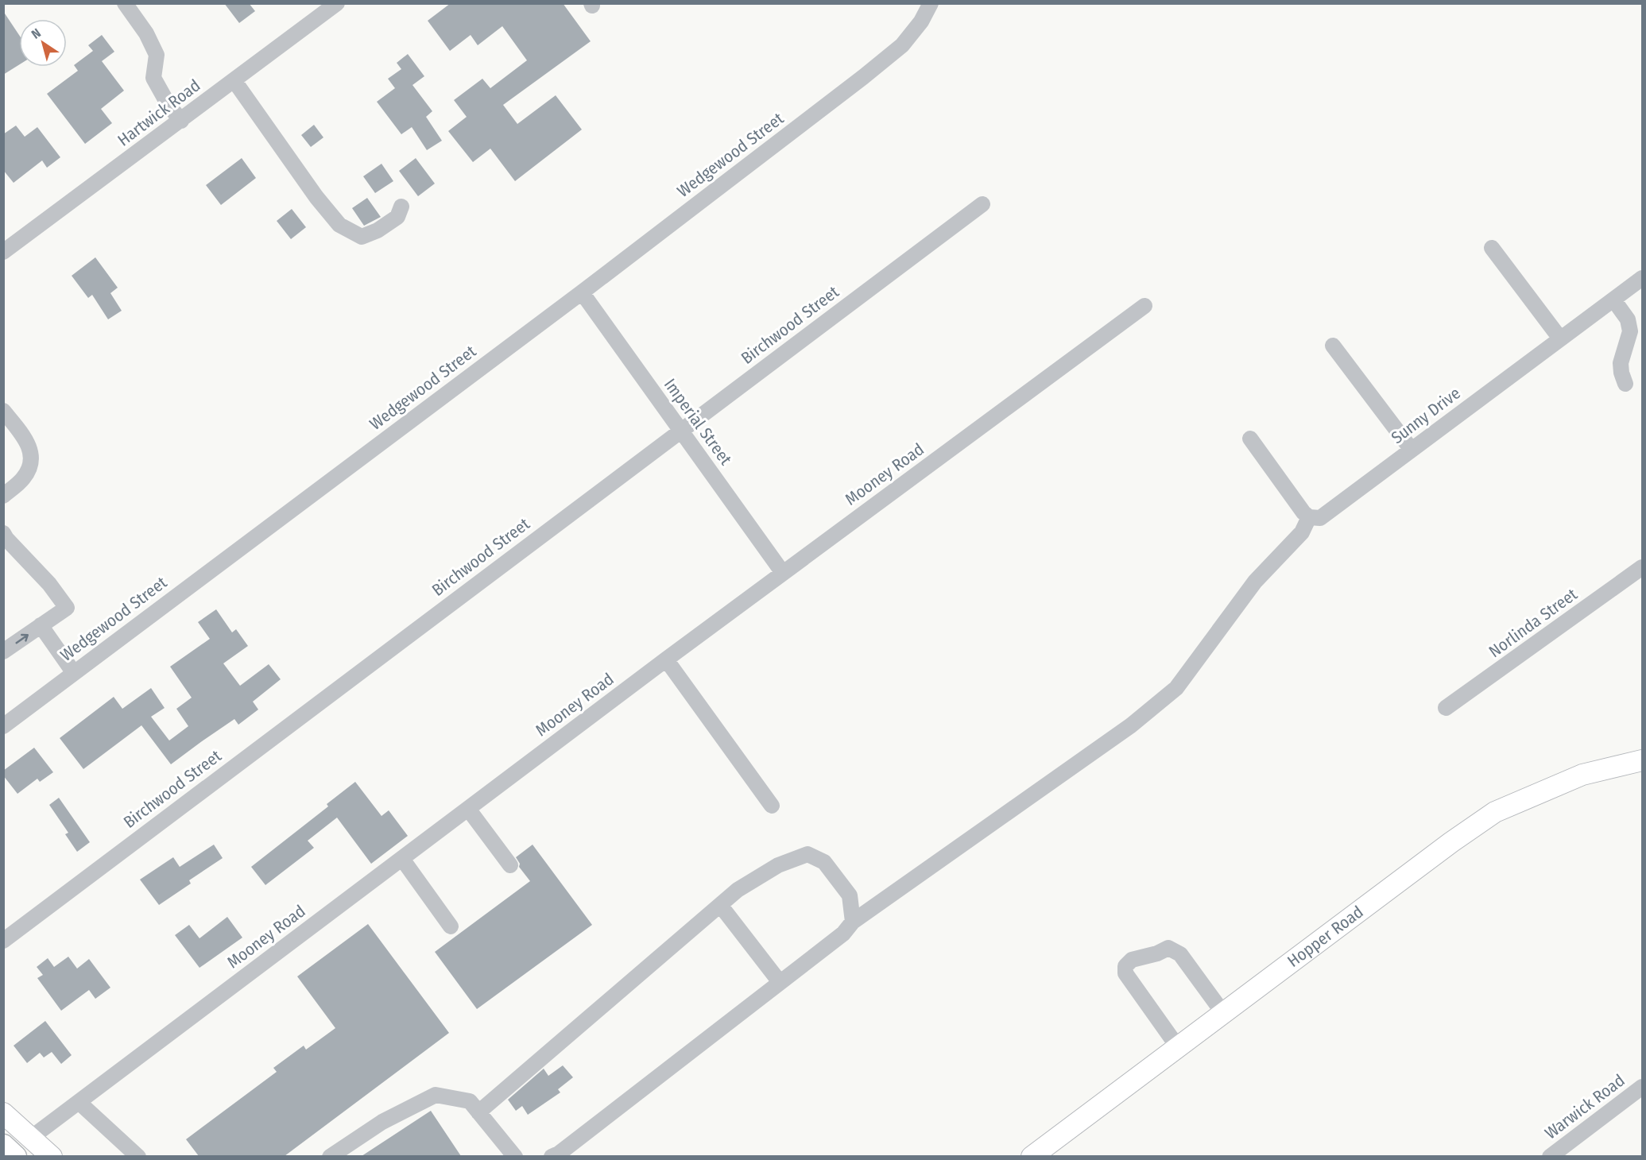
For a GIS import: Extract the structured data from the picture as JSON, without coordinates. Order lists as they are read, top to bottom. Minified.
{"streets":{"main road":["Hopper Road"],"street":["Hartwick Road","Wedgewood Street","Birchwood Street","Sunny Drive","Imperial Street","Mooney Road","Norlinda Street","Warwick Road"]},"crossings":[["Wedgewood Street","Imperial Street"],["Birchwood Street","Imperial Street"],["Imperial Street","Mooney Road"]],"north":"top left"}
